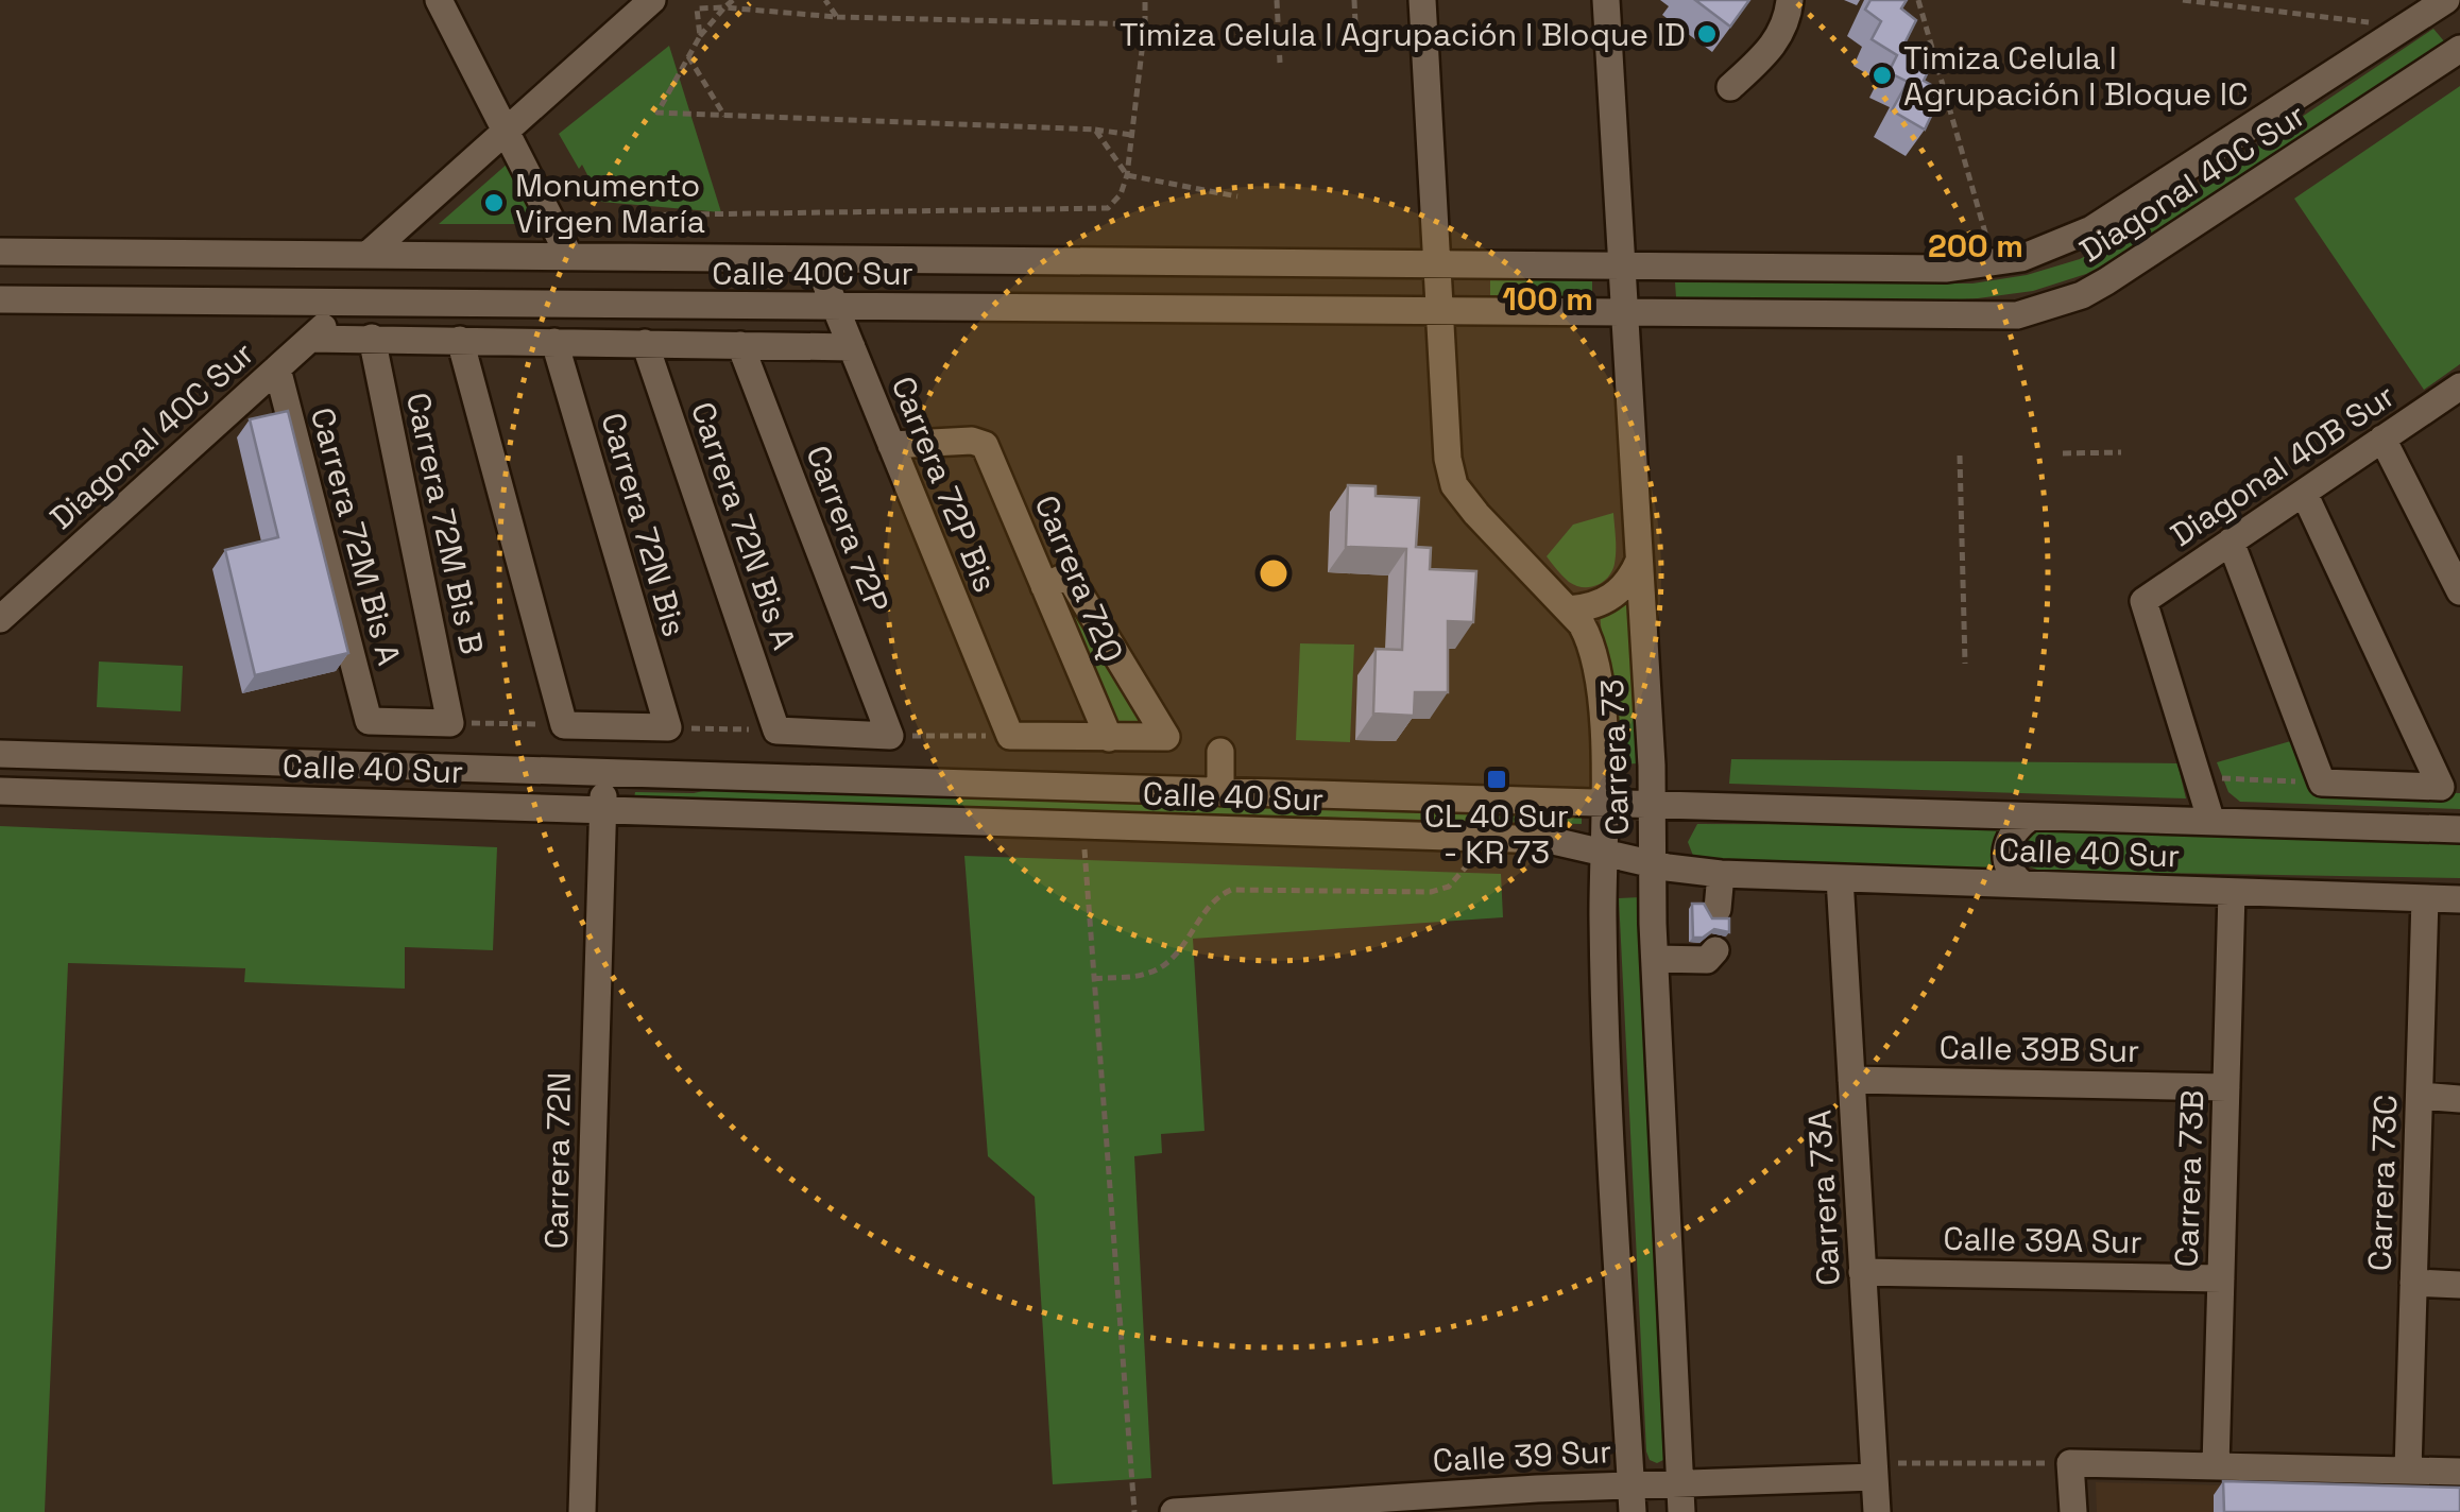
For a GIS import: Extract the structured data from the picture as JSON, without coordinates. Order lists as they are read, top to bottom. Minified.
{"streets":{"street":["Diagonal 40C Sur","Calle 40C Sur","Diagonal 40B Sur","Carrera 72P Bis","Carrera 72M Bis B","Carrera 72N Bis","Carrera 72N Bis A","Carrera 72P","Carrera 72M Bis A","Carrera 72Q","Carrera 73","Calle 40 Sur","Calle 39B Sur","Carrera 72N","Carrera 73B","Carrera 73C","Carrera 73A","Calle 39A Sur","Calle 39 Sur"]},"crossings":[["Diagonal 40C Sur","Calle 40C Sur"],["Diagonal 40C Sur","Carrera 72M Bis A"],["Diagonal 40C Sur","Carrera 73"],["Calle 40C Sur","Carrera 72P Bis"],["Calle 40C Sur","Carrera 73"],["Carrera 72P Bis","Carrera 72Q"],["Carrera 72M Bis B","Calle 40 Sur"],["Carrera 72M Bis A","Calle 40 Sur"],["Carrera 73","Calle 40 Sur"],["Carrera 73","Calle 39 Sur"],["Calle 40 Sur","Carrera 72N"],["Calle 40 Sur","Carrera 73B"],["Calle 40 Sur","Carrera 73C"],["Calle 40 Sur","Carrera 73A"],["Calle 39B Sur","Carrera 73B"],["Calle 39B Sur","Carrera 73A"],["Carrera 73B","Calle 39A Sur"],["Carrera 73A","Calle 39A Sur"],["Carrera 73A","Calle 39 Sur"]],"places":{"other":["Timiza Celula I Agrupación I Bloque ID","Timiza Celula I Agrupación I Bloque IC","Monumento Virgen María"],"transit":["CL 40 Sur - KR 73"]},"rings":["200 m","100 m"]}
